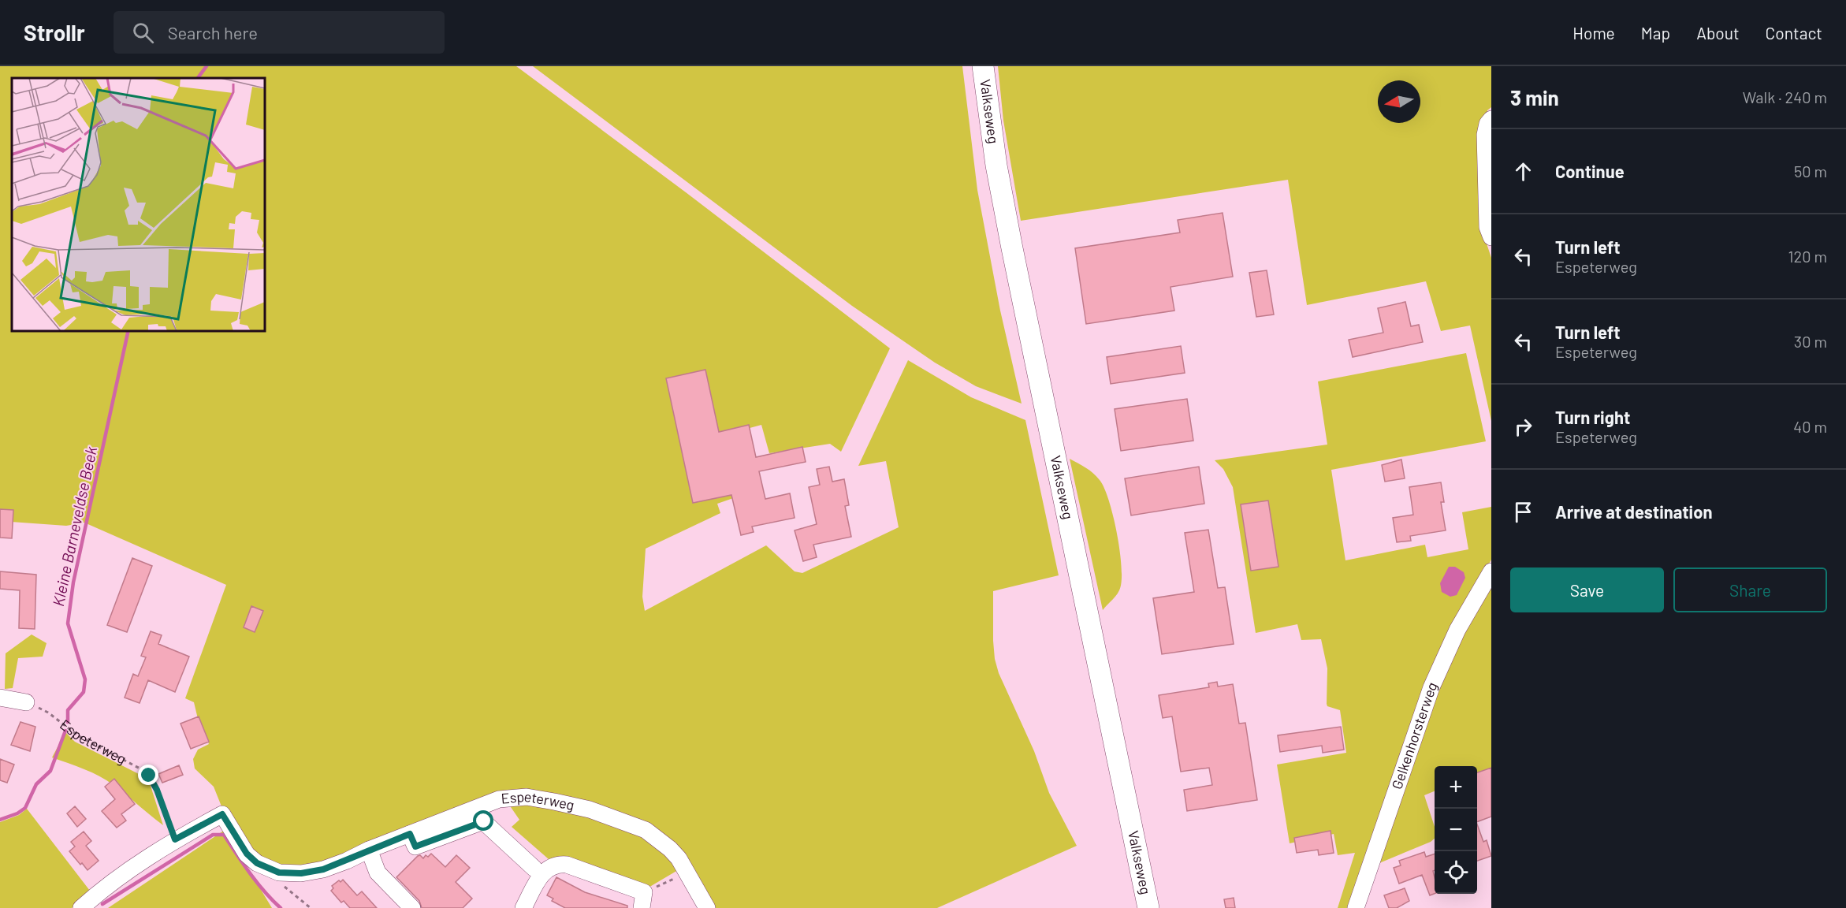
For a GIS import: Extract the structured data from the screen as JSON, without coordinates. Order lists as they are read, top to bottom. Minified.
{"streets":{"main road":["Valkseweg"],"street":["Gelkenhorsterweg","Espeterweg"]},"water":["Kleine Barneveldse Beek"],"north":"left","page":{"header":"Strollr","search":"Search here","nav":["Home","Map","About","Contact"],"heading":["3 min","Walk · 240 m"],"list":[["Continue","50 m"],["Turn left","Espeterweg","120 m"],["Turn left","Espeterweg","30 m"],["Turn right","Espeterweg","40 m"],"Arrive at destination"],"buttons":["Save","Share"],"map_buttons":["+","−"]}}
